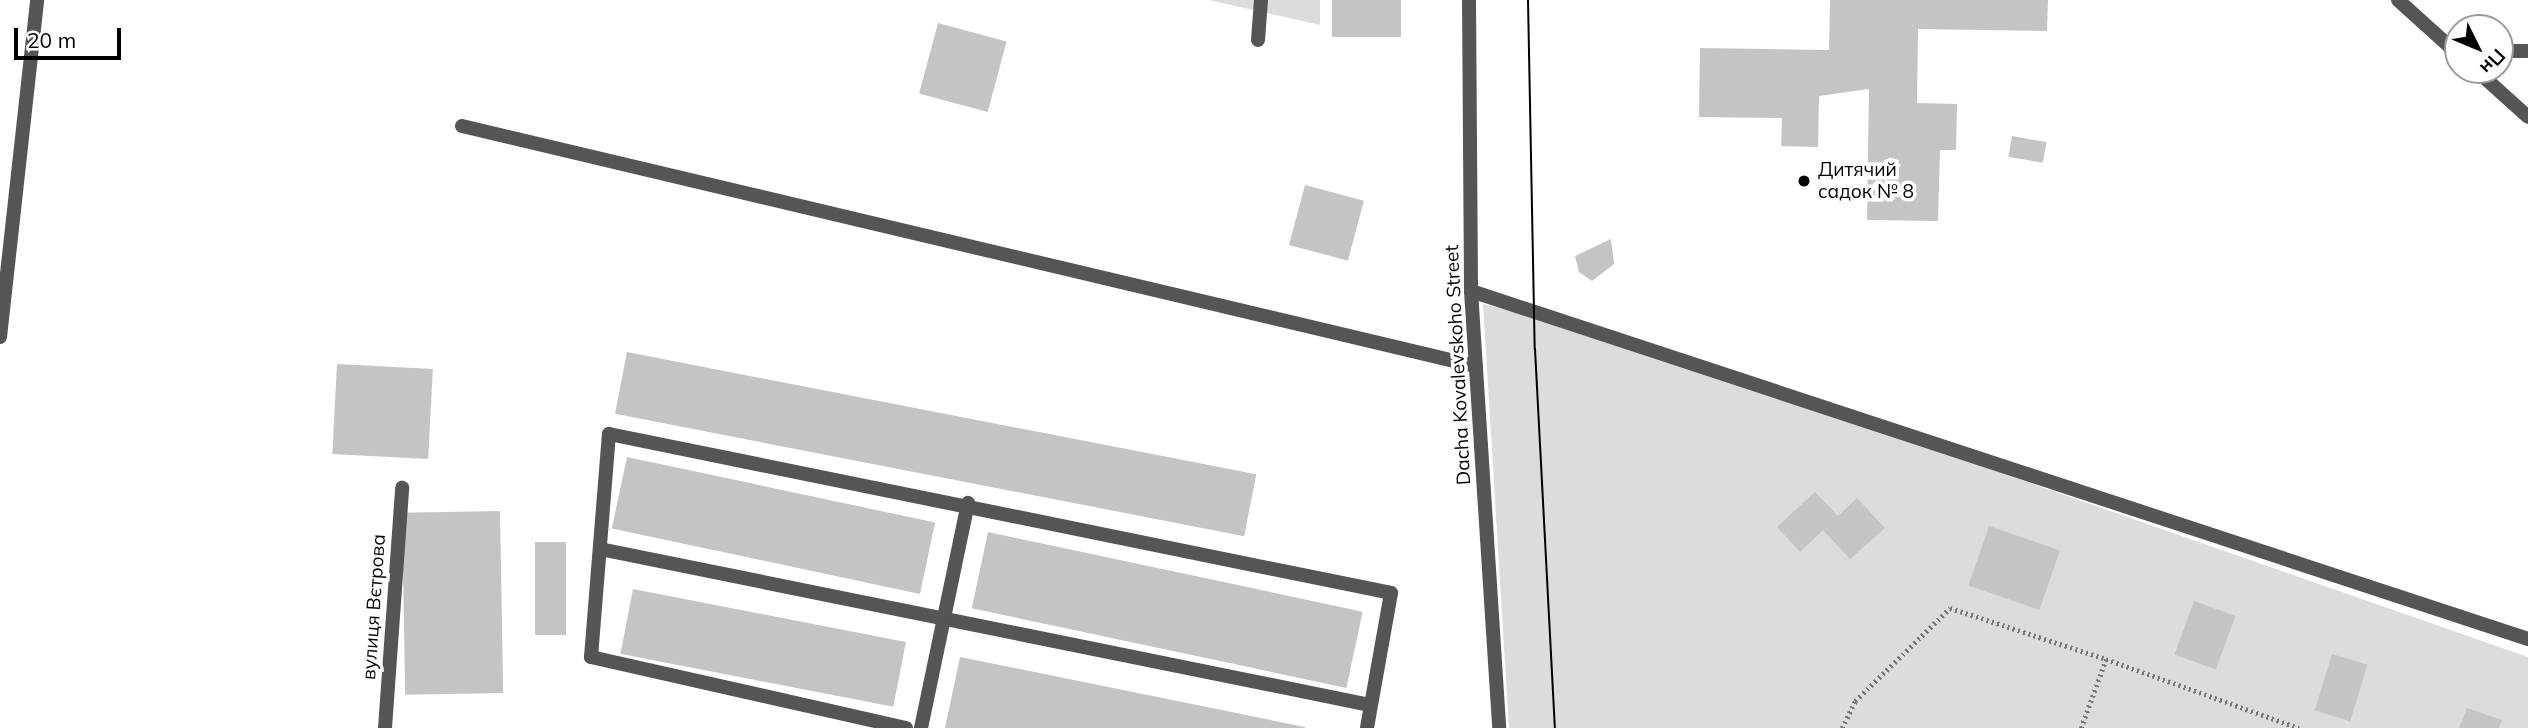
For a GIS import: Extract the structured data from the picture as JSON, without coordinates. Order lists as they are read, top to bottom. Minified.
{"streets":{"street":["Dacha Kovalevskoho Street","вулиця Вєтрова"]},"places":["Дитячий садок № 8"],"scale_bar":"20 m","north":"bottom right"}
